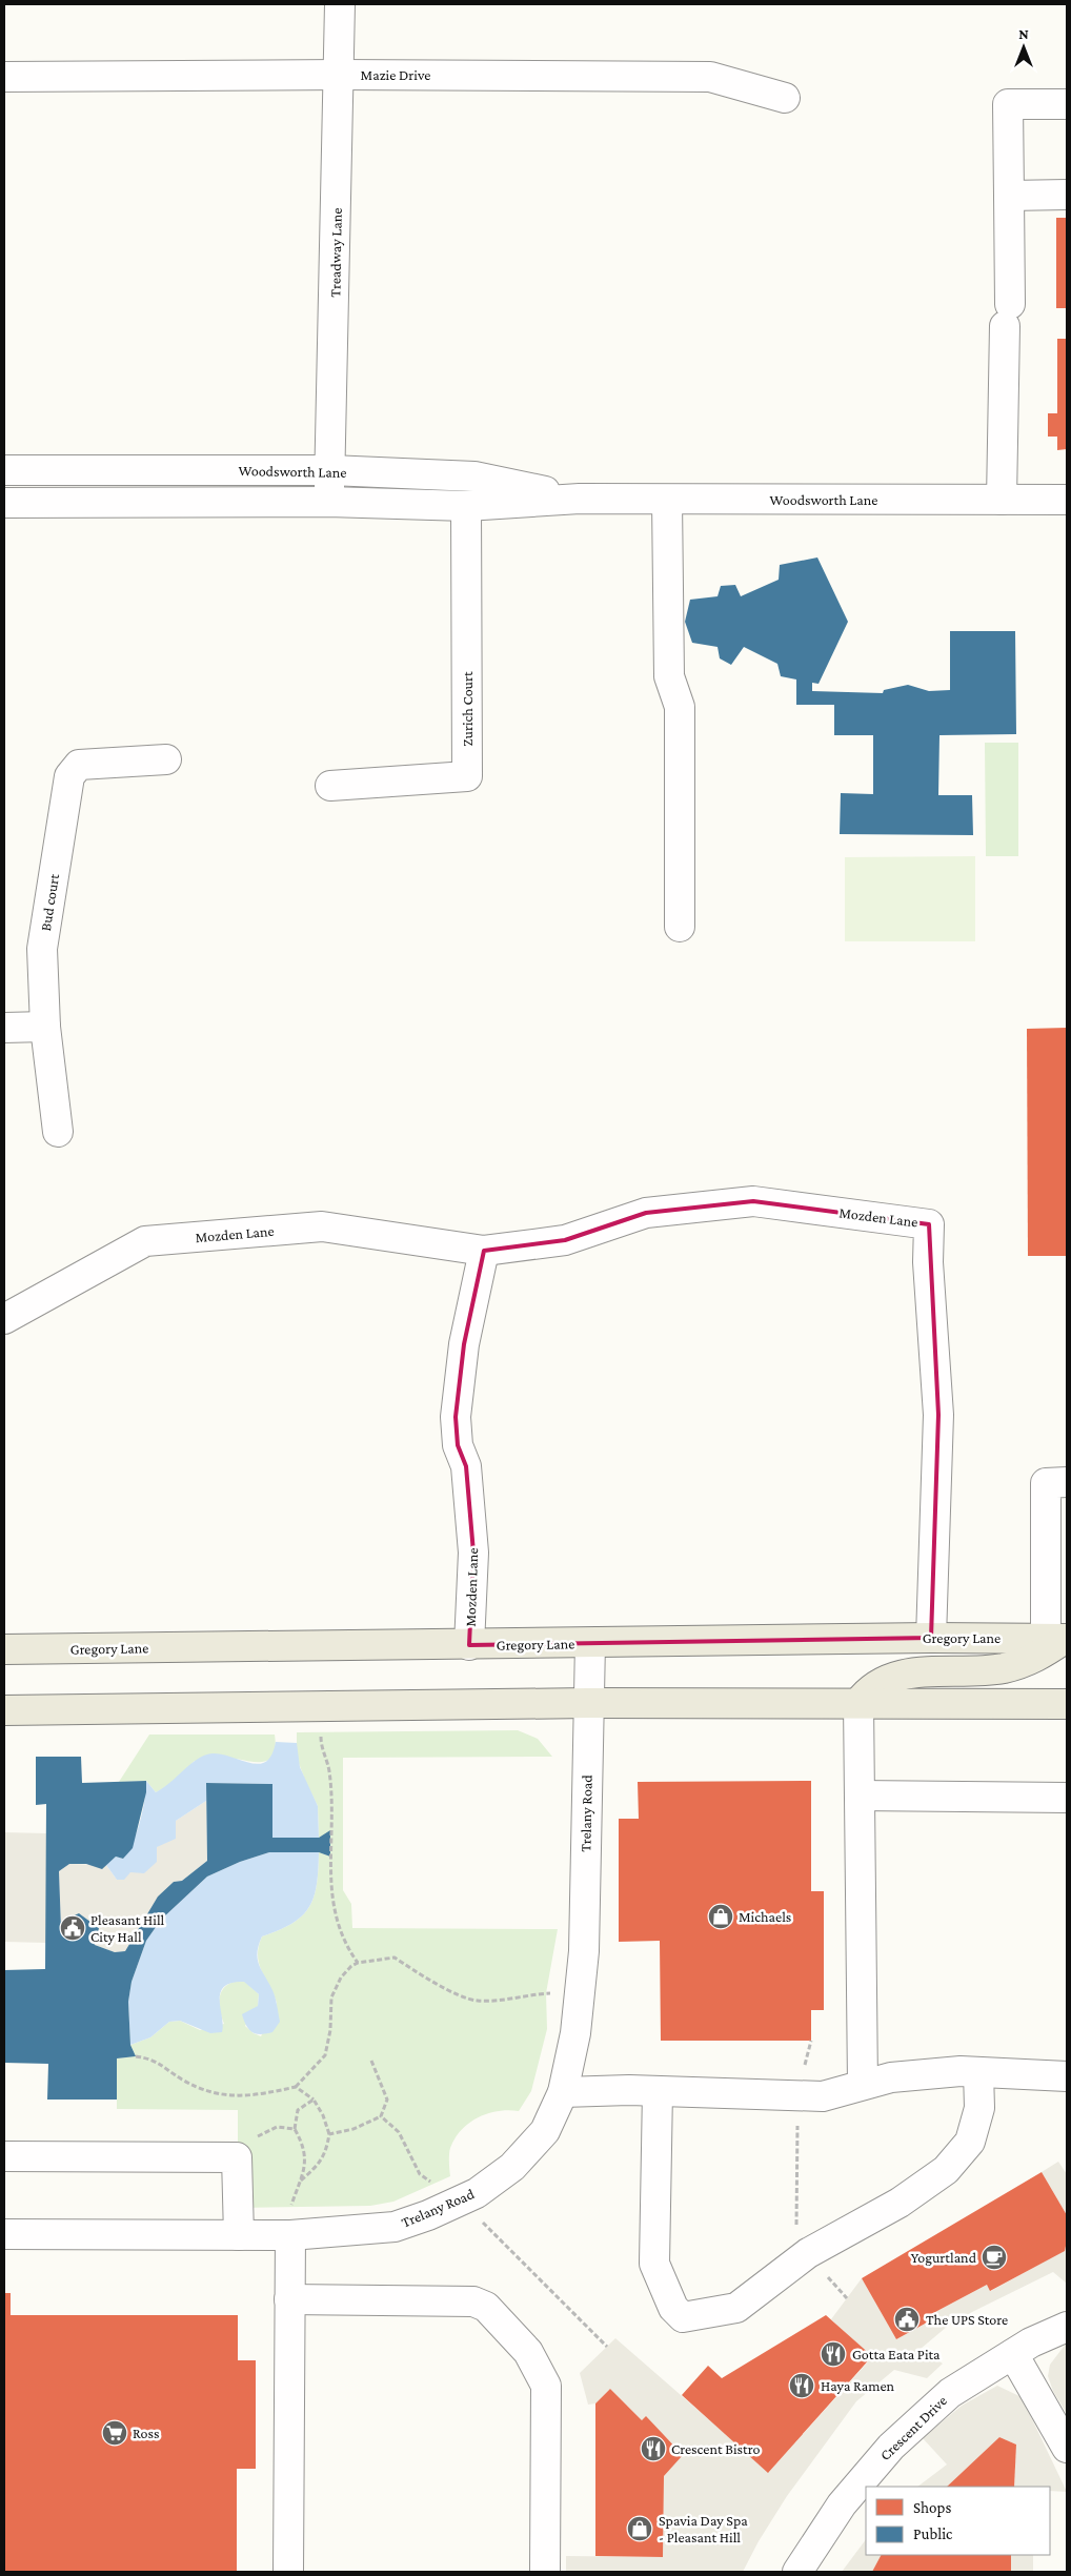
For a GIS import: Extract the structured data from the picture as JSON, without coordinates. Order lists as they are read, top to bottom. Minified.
{"streets":{"main road":["Gregory Lane"],"street":["Mazie Drive","Treadway Lane","Woodsworth Lane","Zurich Court","Bud court","Mozden Lane","Trelany Road","Crescent Drive"]},"crossings":[["Mazie Drive","Treadway Lane"],["Treadway Lane","Woodsworth Lane"],["Woodsworth Lane","Zurich Court"],["Mozden Lane","Gregory Lane"],["Gregory Lane","Trelany Road"]],"places":{"shop":["Michaels","Spavia Day Spa - Pleasant Hill"],"public building":["Pleasant Hill City Hall","The UPS Store"],"cafe":["Yogurtland"],"restaurant":["Gotta Eata Pita","Haya Ramen","Crescent Bistro"],"supermarket":["Ross"]},"legend":["Shops","Public"],"north":"top"}
